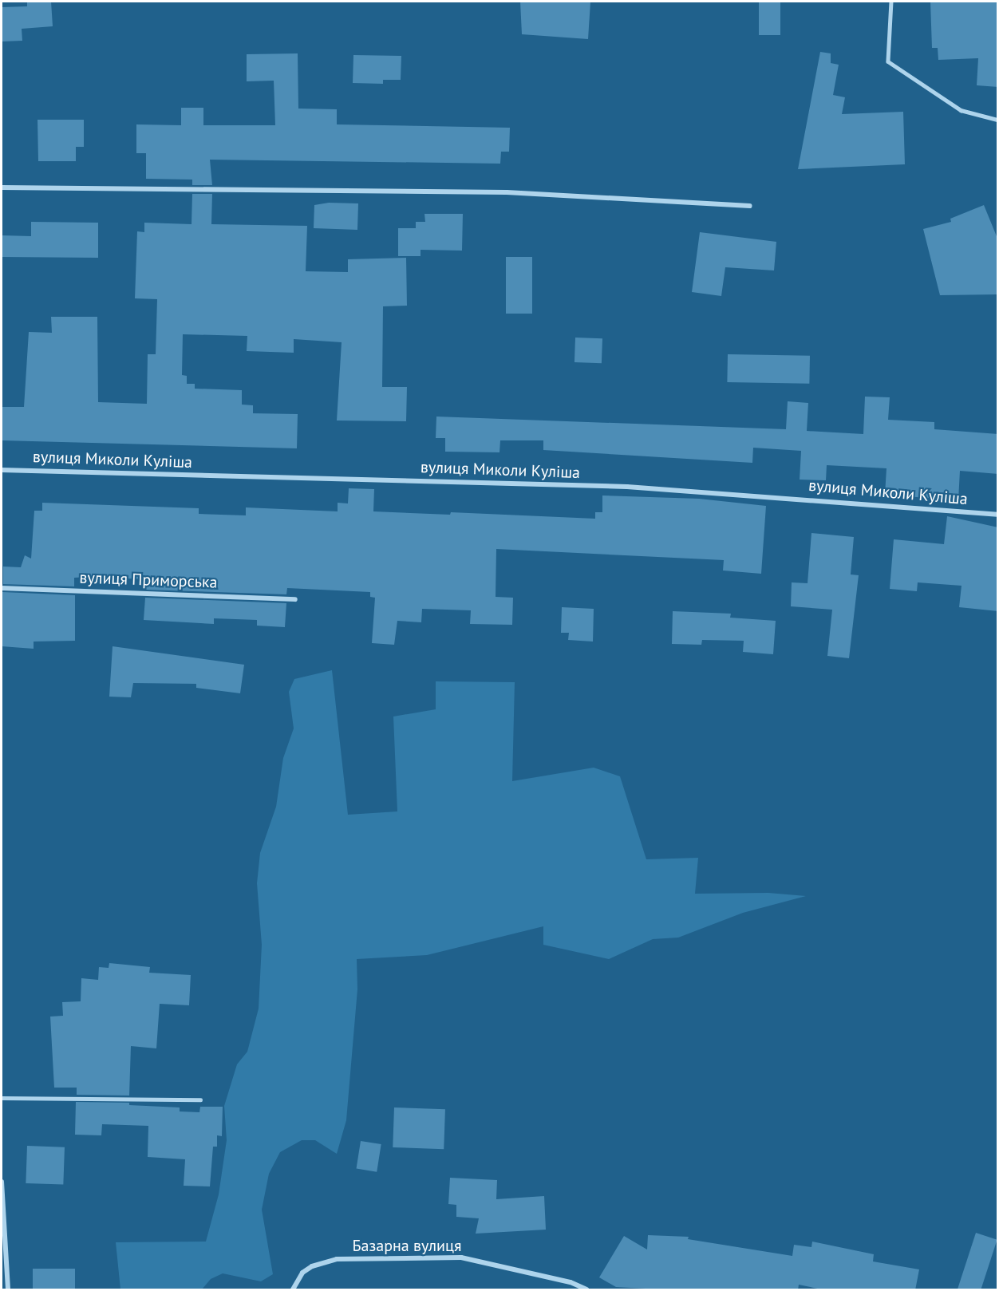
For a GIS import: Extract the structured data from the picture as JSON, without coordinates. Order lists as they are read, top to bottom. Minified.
{"streets":{"street":["вулиця Миколи Куліша","вулиця Приморська","Базарна вулиця"]}}
